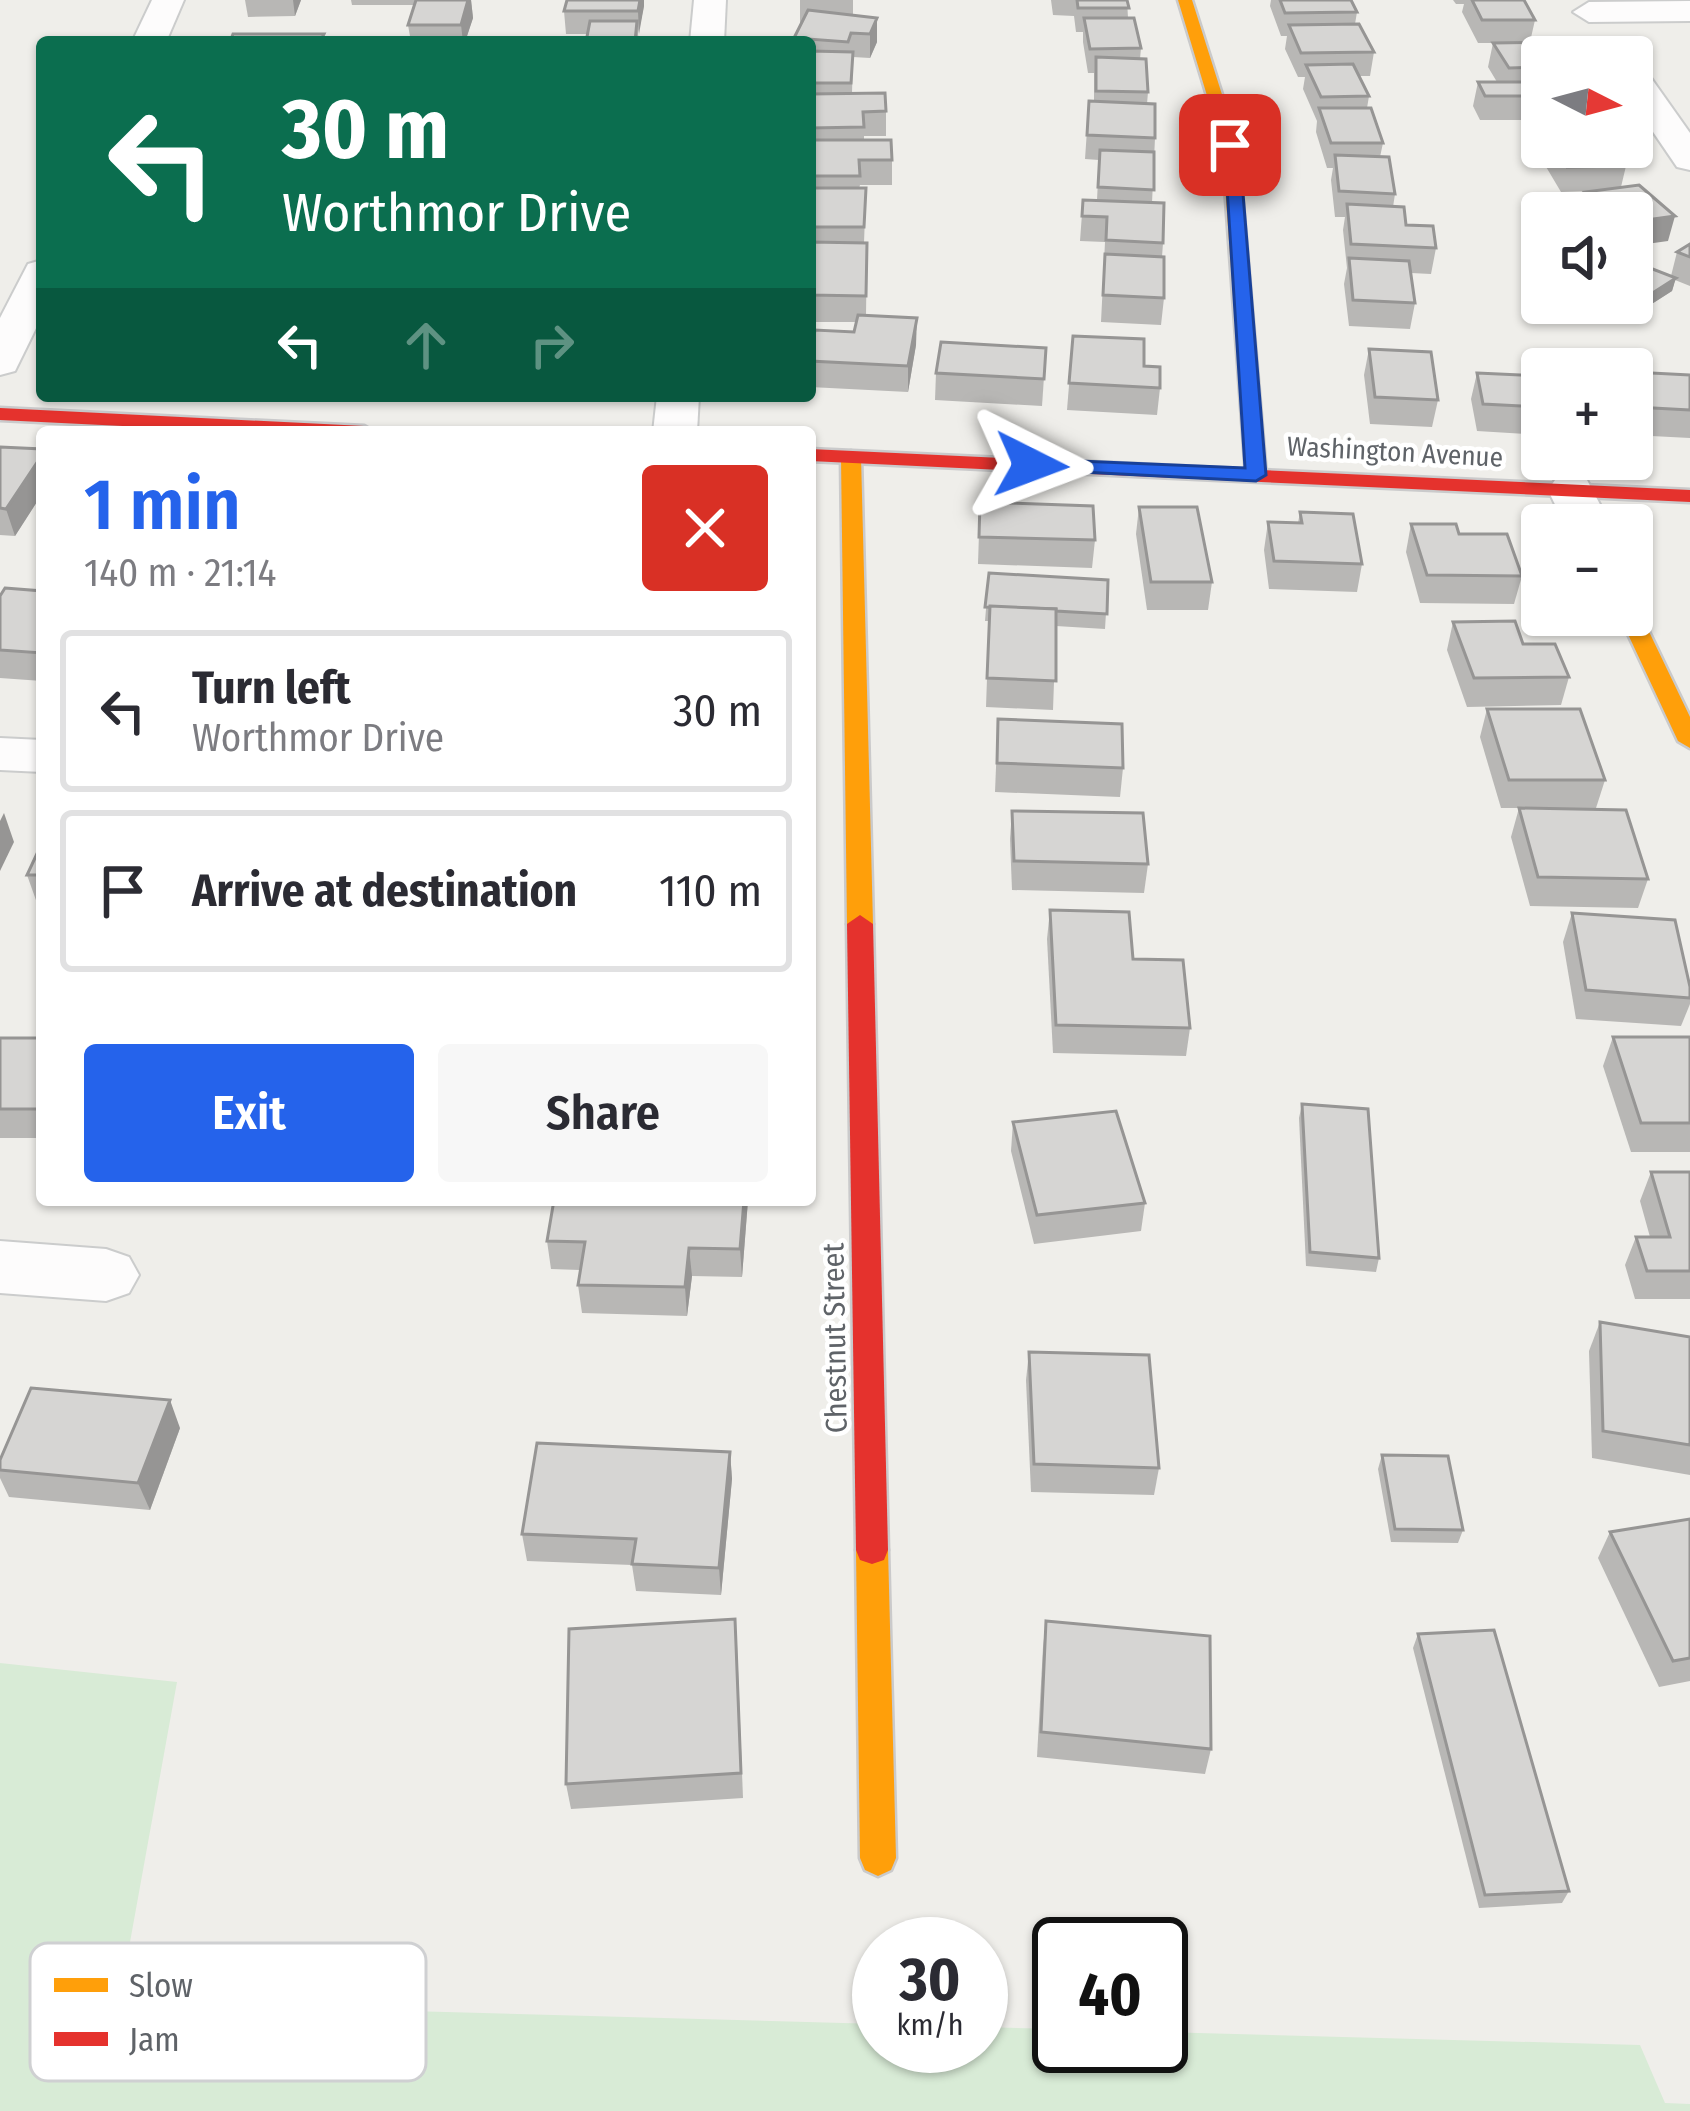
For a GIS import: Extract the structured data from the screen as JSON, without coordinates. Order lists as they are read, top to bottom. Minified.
{"streets":{"street":["Washington Avenue","Chestnut Street"]},"crossings":[["Washington Avenue","Chestnut Street"]],"legend":["Slow","Jam"],"north":"right","page":{"map_buttons":["+","−"],"turn":["30 m","Worthmor Drive"],"heading":["1 min","140 m · 21:14"],"list":[{"name":"Turn left","note":"Worthmor Drive","value":"30 m"},{"name":"Arrive at destination","value":"110 m"}],"buttons":["Exit","Share"],"speed":"30 km/h","limit":"40"}}
